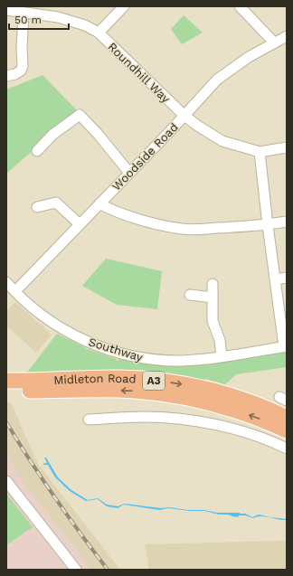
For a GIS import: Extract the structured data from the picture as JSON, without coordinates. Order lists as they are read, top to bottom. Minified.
{"streets":{"highway":["Midleton Road","A3"],"street":["Roundhill Way","Woodside Road","Southway"]},"crossings":[["Roundhill Way","Woodside Road"],["Woodside Road","Southway"]],"scale_bar":"50 m"}
